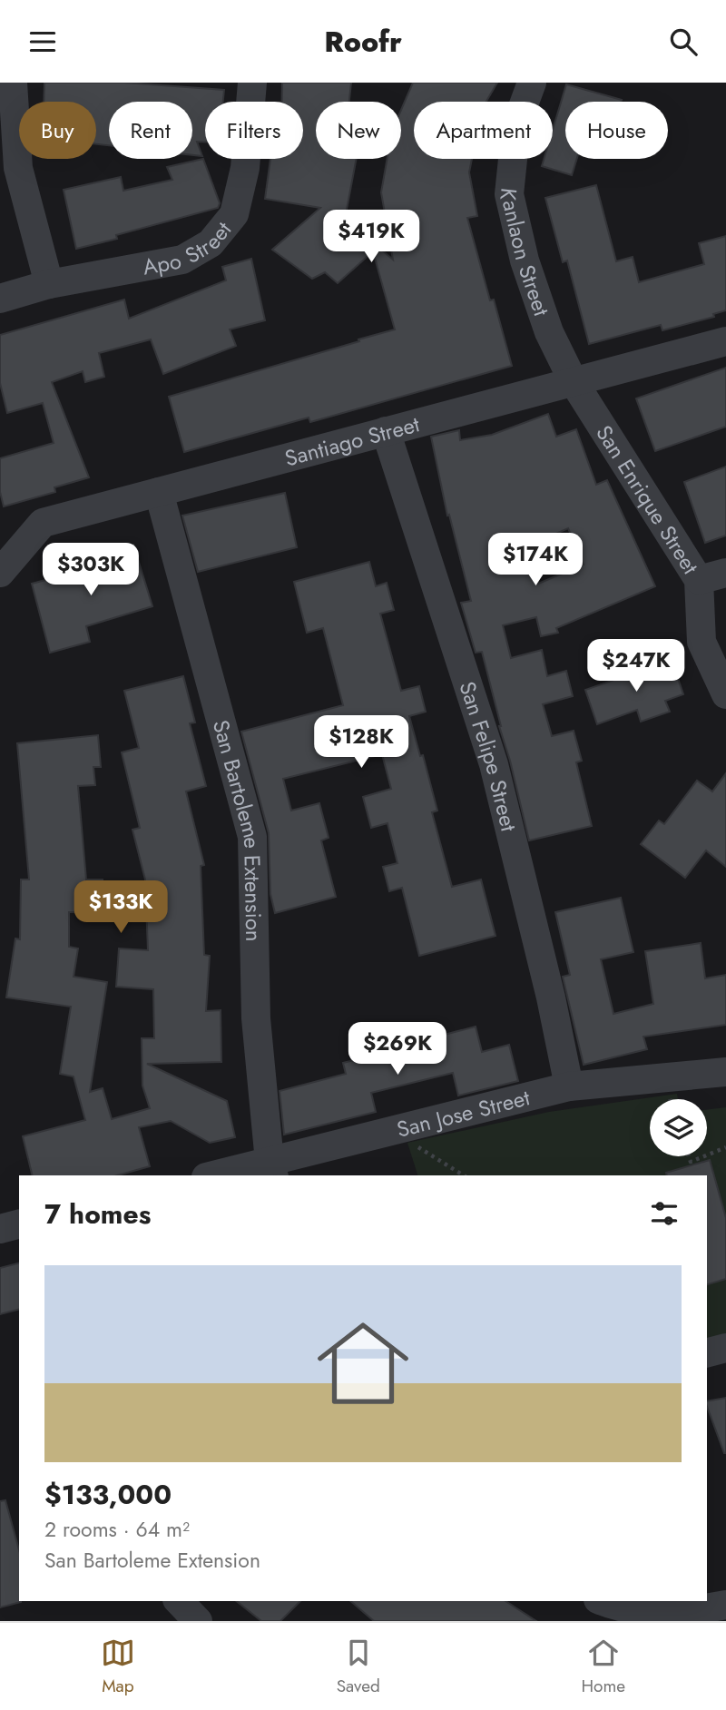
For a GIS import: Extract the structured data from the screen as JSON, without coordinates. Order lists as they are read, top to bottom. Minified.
{"streets":{"street":["Apo Street","Kanlaon Street","Santiago Street","San Enrique Street","San Felipe Street","San Bartoleme Extension","San Jose Street"]},"crossings":[["Kanlaon Street","Santiago Street"],["Kanlaon Street","San Enrique Street"],["Santiago Street","San Enrique Street"],["Santiago Street","San Felipe Street"],["Santiago Street","San Bartoleme Extension"],["San Felipe Street","San Jose Street"],["San Bartoleme Extension","San Jose Street"]],"page":{"header":"Roofr","chip":["Buy","Rent","Filters","New","Apartment","House"],"price":["$419K","$174K","$303K","$247K","$128K","$133K","$269K"],"heading":"7 homes","list":[{"name":"$133,000","note":"2 rooms · 64 m² · San Bartoleme Extension"}],"tabs":["Map","Saved","Home"]}}
